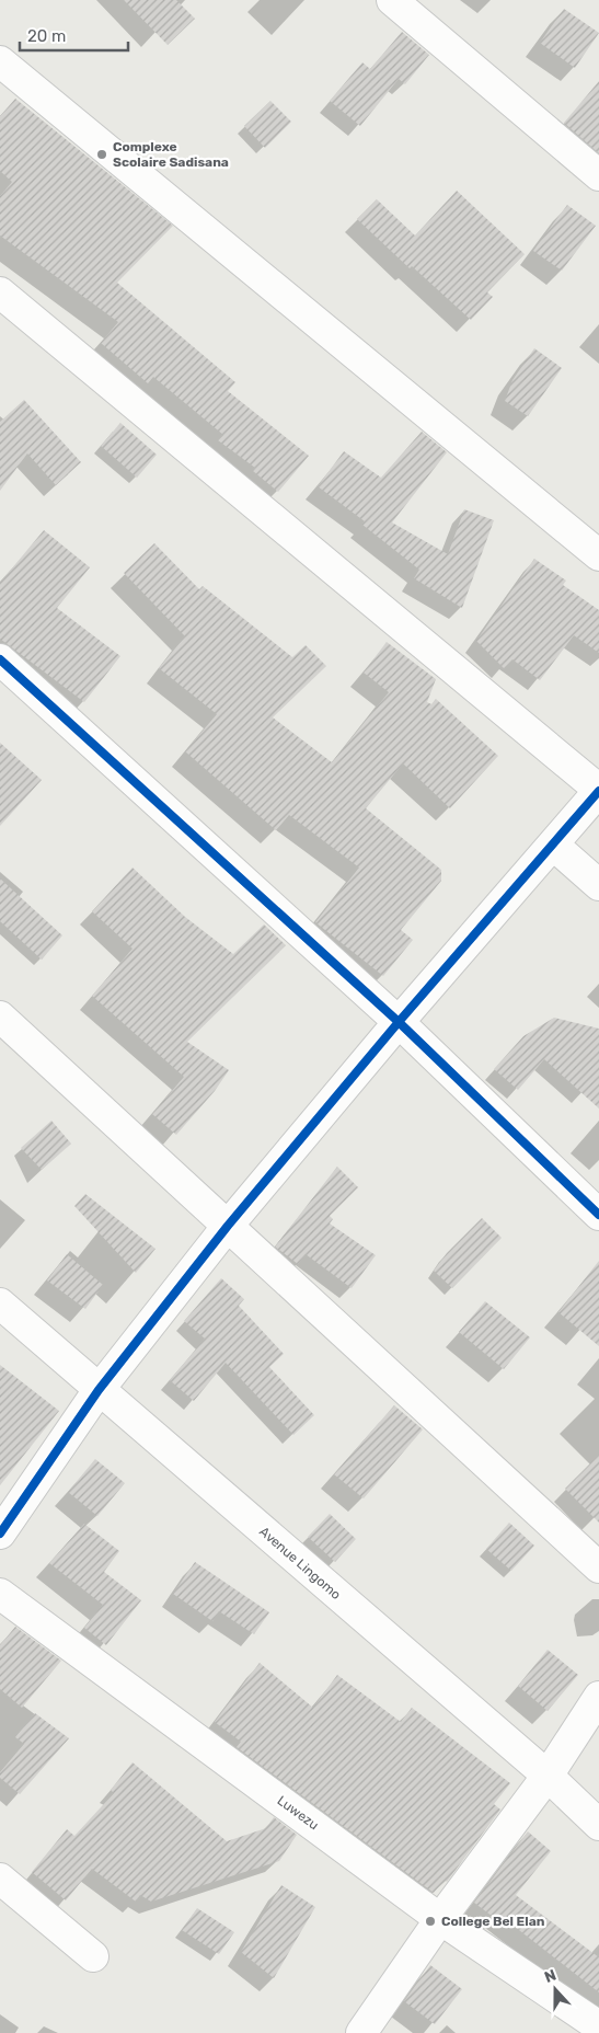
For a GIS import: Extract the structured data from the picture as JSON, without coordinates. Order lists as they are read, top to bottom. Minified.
{"streets":{"street":["Avenue Lingomo","Luwezu"]},"places":["Complexe Scolaire Sadisana","College Bel Elan"],"scale_bar":"20 m","north":"top"}
